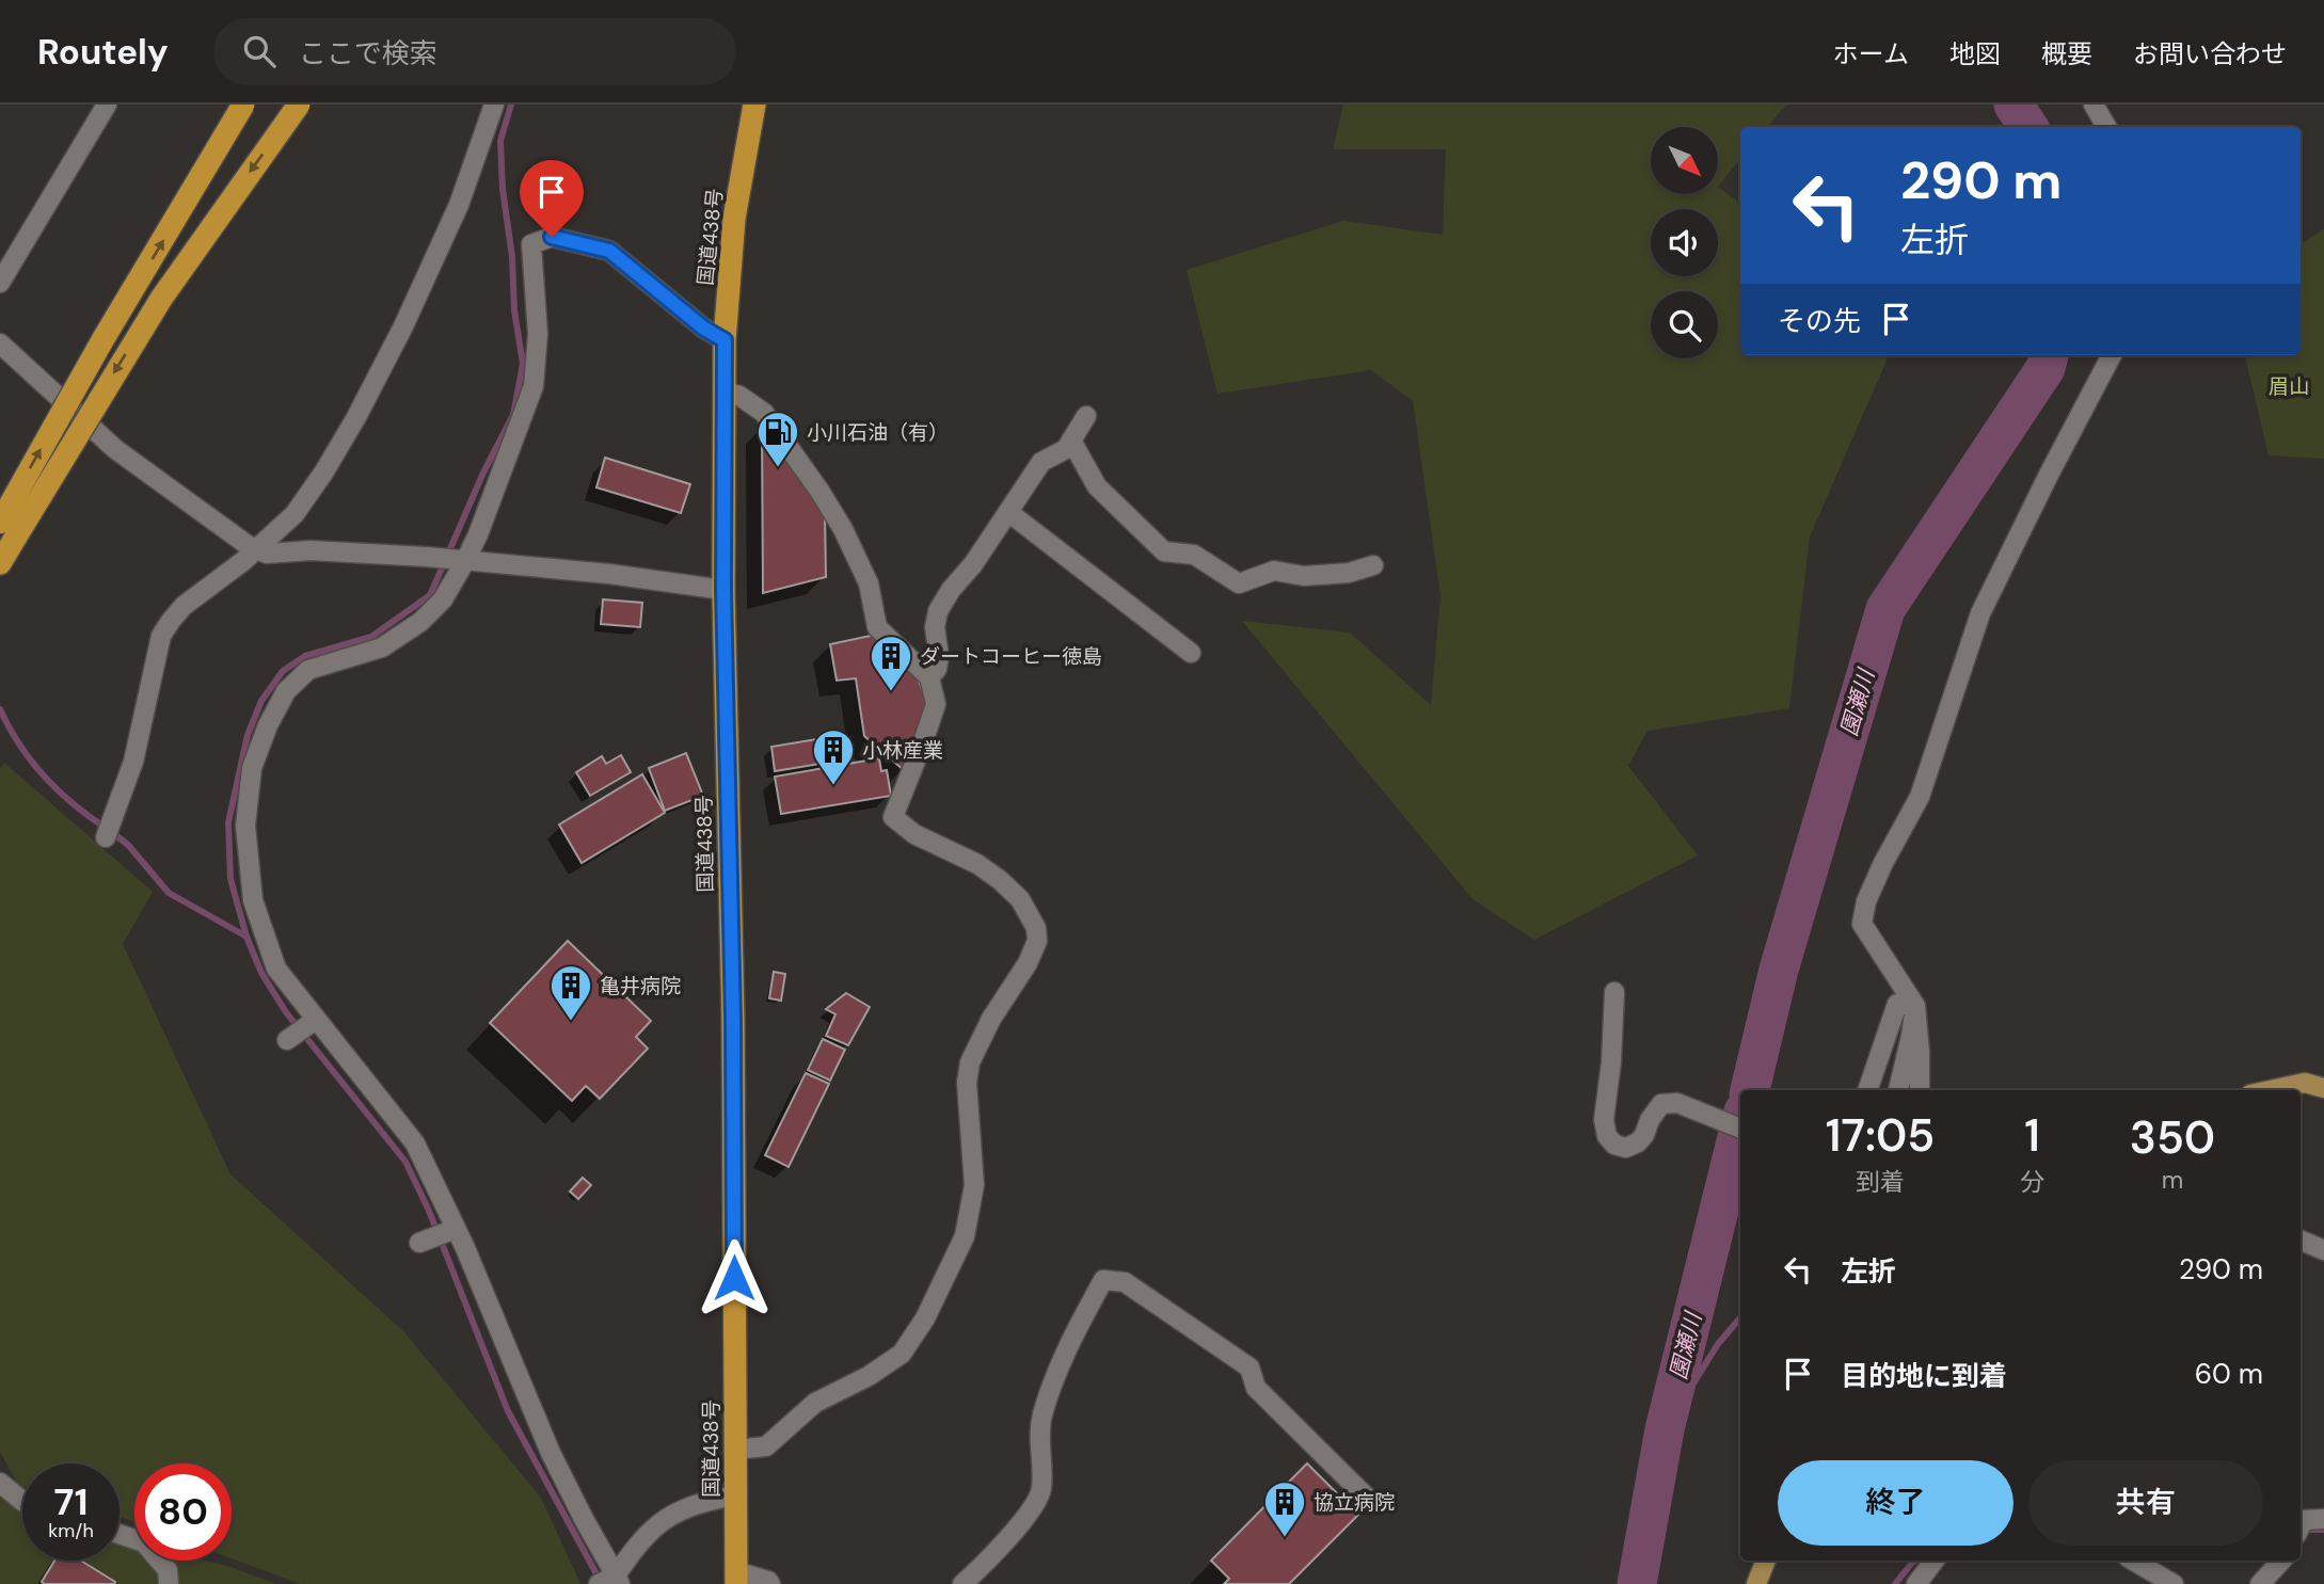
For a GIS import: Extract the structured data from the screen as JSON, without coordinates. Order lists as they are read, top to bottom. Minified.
{"streets":{"highway":["国道438号"]},"water":["園瀬川"],"parks":["眉山"],"places":{"fuel station":["小川石油（有）"],"building":["ダートコーヒー徳島","小林産業","亀井病院","協立病院"]},"north":"bottom right","page":{"header":"Routely","search":"ここで検索","nav":["ホーム","地図","概要","お問い合わせ"],"turn":["290 m","左折"],"then":"その先","eta":["17:05","到着","1","分","350","m"],"list":[{"name":"左折","value":"290 m"},{"name":"目的地に到着","value":"60 m"}],"buttons":["終了","共有"],"speed":"71 km/h","limit":"80"}}
